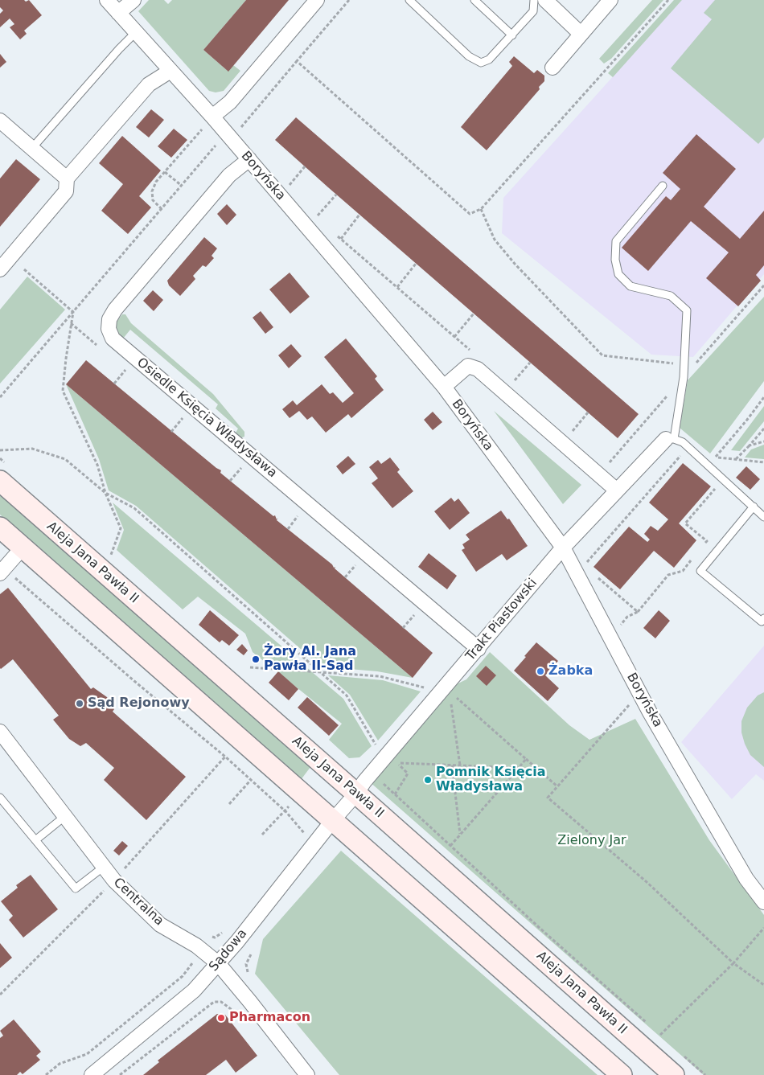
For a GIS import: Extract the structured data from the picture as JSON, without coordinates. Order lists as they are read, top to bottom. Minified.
{"streets":{"street":["Boryńska","Osiedle Księcia Władysława","Aleja Jana Pawła II","Trakt Piastowski","Centralna","Sądowa"]},"crossings":[["Boryńska","Osiedle Księcia Władysława"],["Boryńska","Trakt Piastowski"],["Osiedle Księcia Władysława","Trakt Piastowski"],["Aleja Jana Pawła II","Trakt Piastowski"],["Aleja Jana Pawła II","Sądowa"],["Trakt Piastowski","Sądowa"],["Centralna","Sądowa"]],"parks":["Zielony Jar"],"places":["Żory Al. Jana Pawła II-Sąd","Żabka","Sąd Rejonowy","Pomnik Księcia Władysława","Pharmacon"]}
